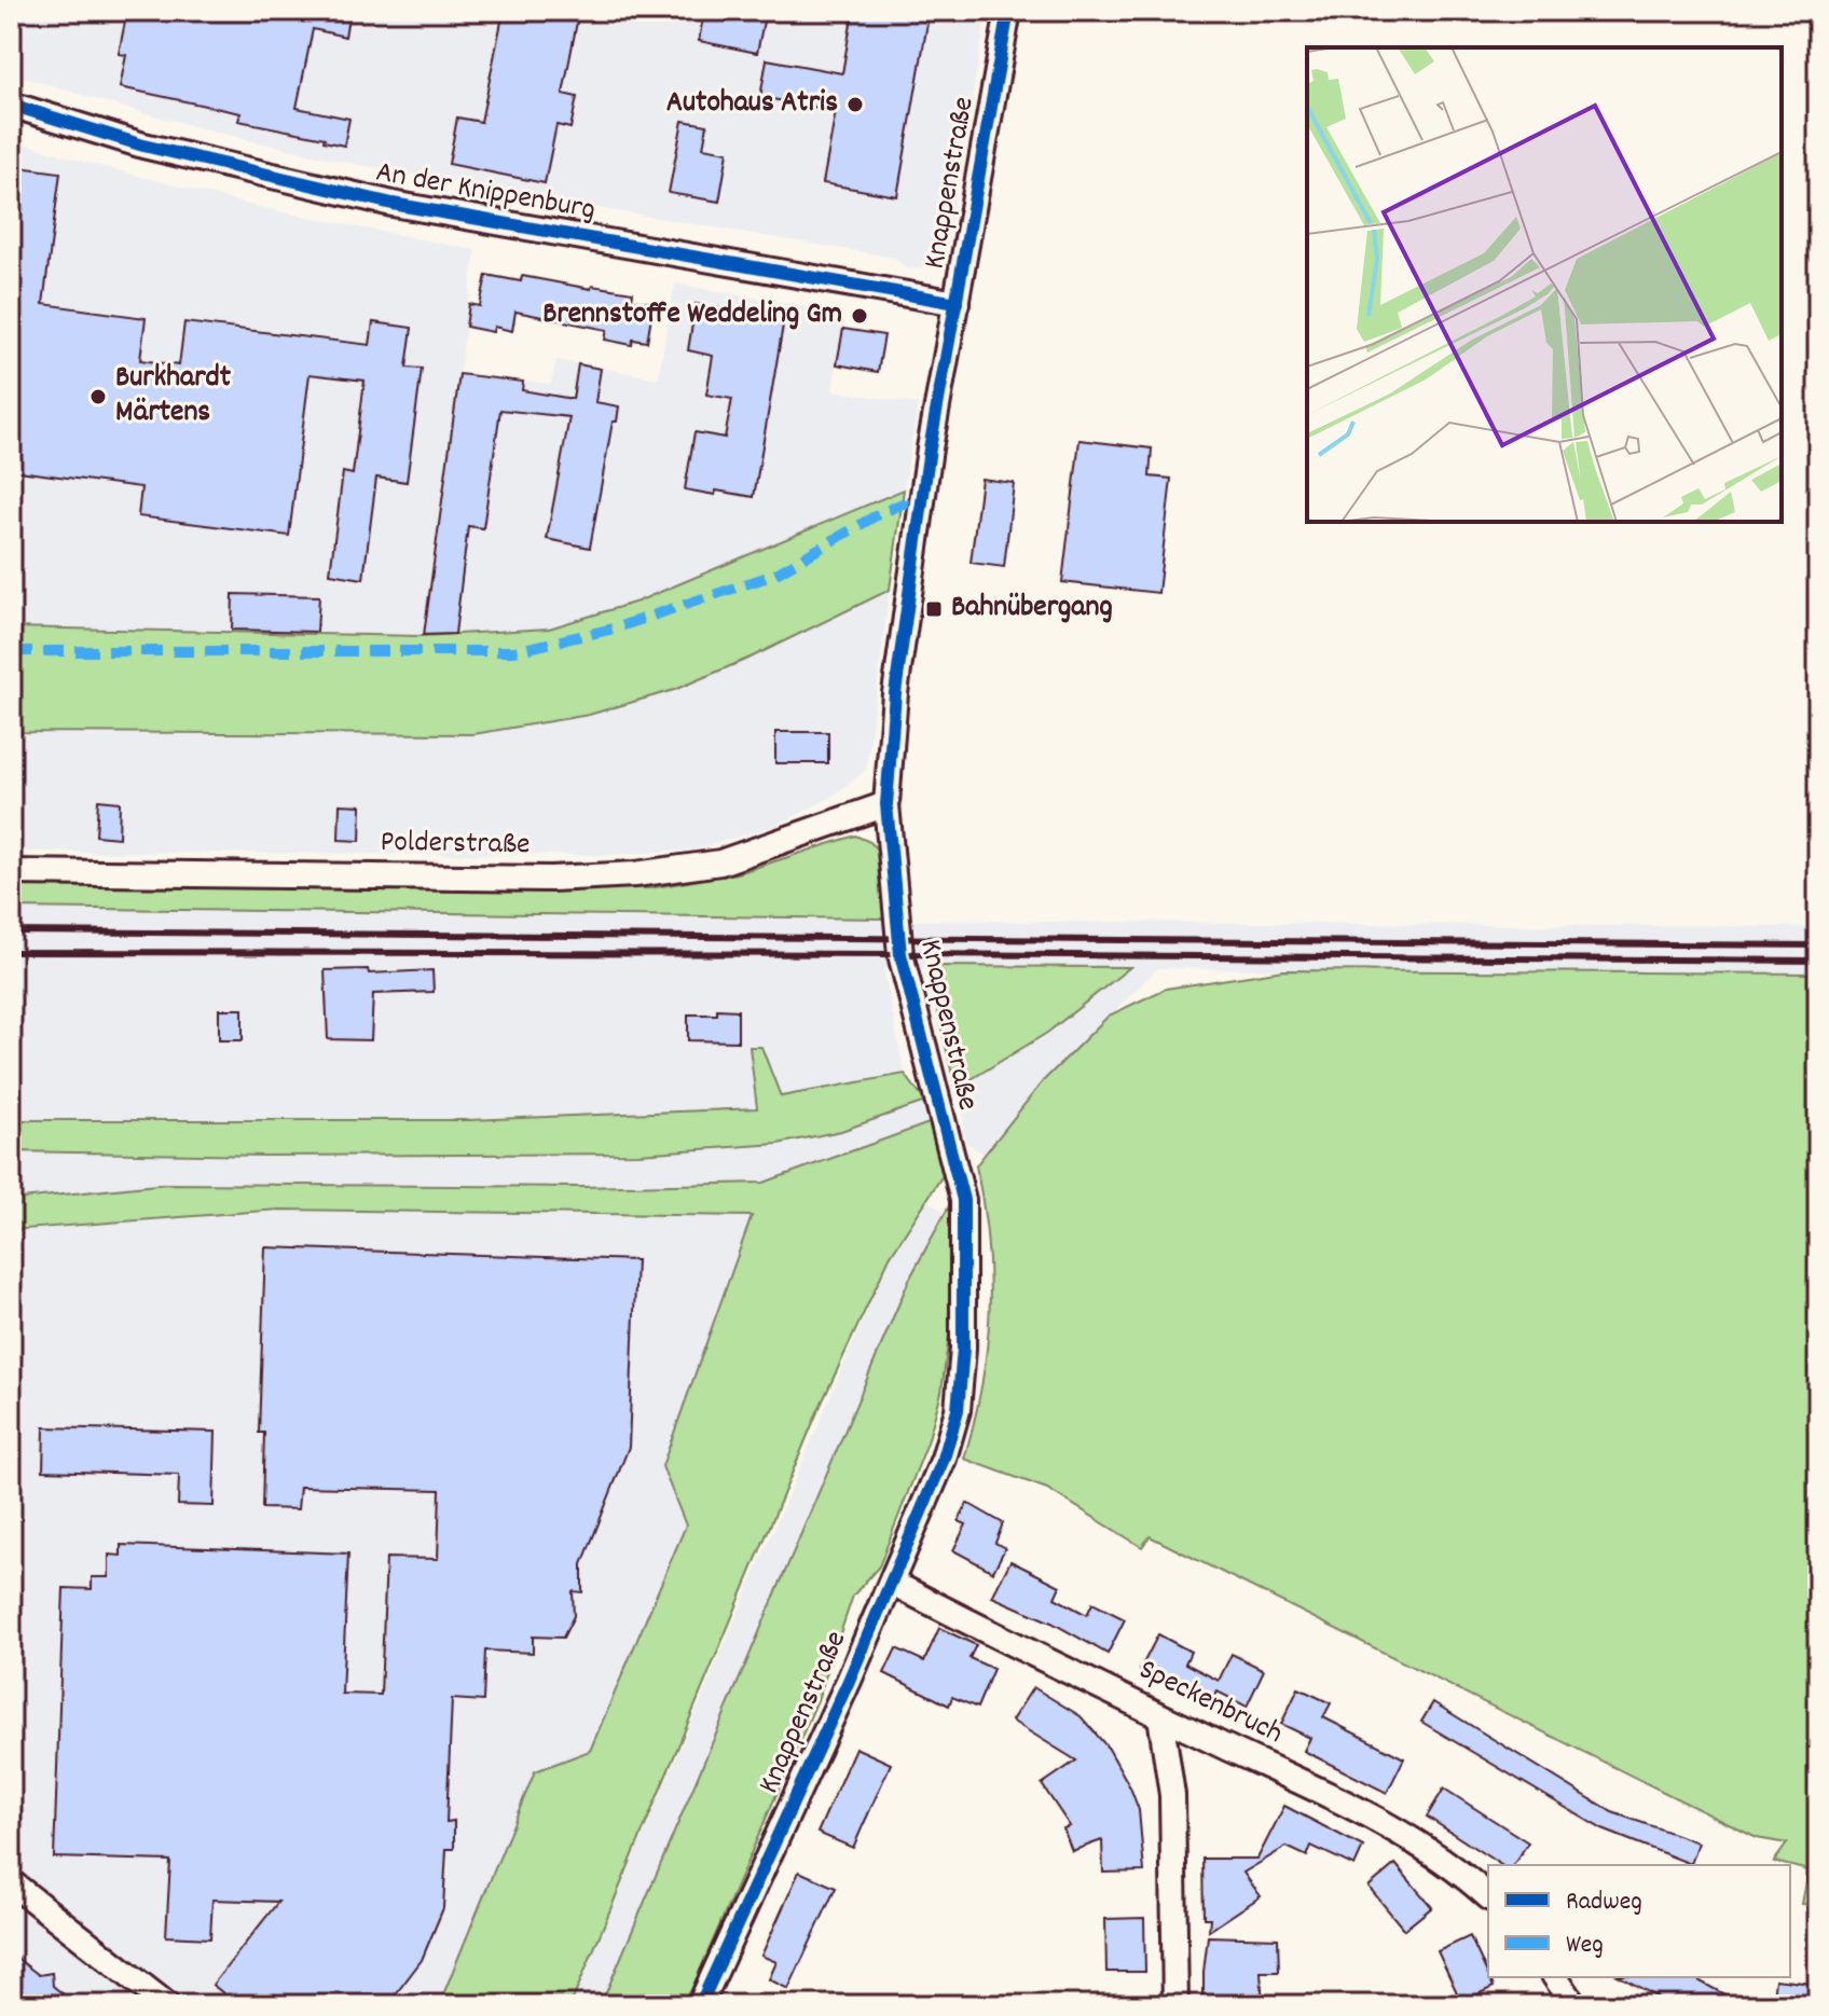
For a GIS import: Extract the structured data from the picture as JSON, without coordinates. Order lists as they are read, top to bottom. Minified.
{"streets":{"street":["Knappenstraße","An der Knippenburg","Polderstraße","Speckenbruch"]},"crossings":[["Knappenstraße","An der Knippenburg"],["Knappenstraße","Polderstraße"],["Knappenstraße","Speckenbruch"]],"places":{"other":["Autohaus Atris","Brennstoffe Weddeling Gm","Burkhardt Märtens"],"transit":["Bahnübergang"]},"legend":["Radweg","Weg"]}
